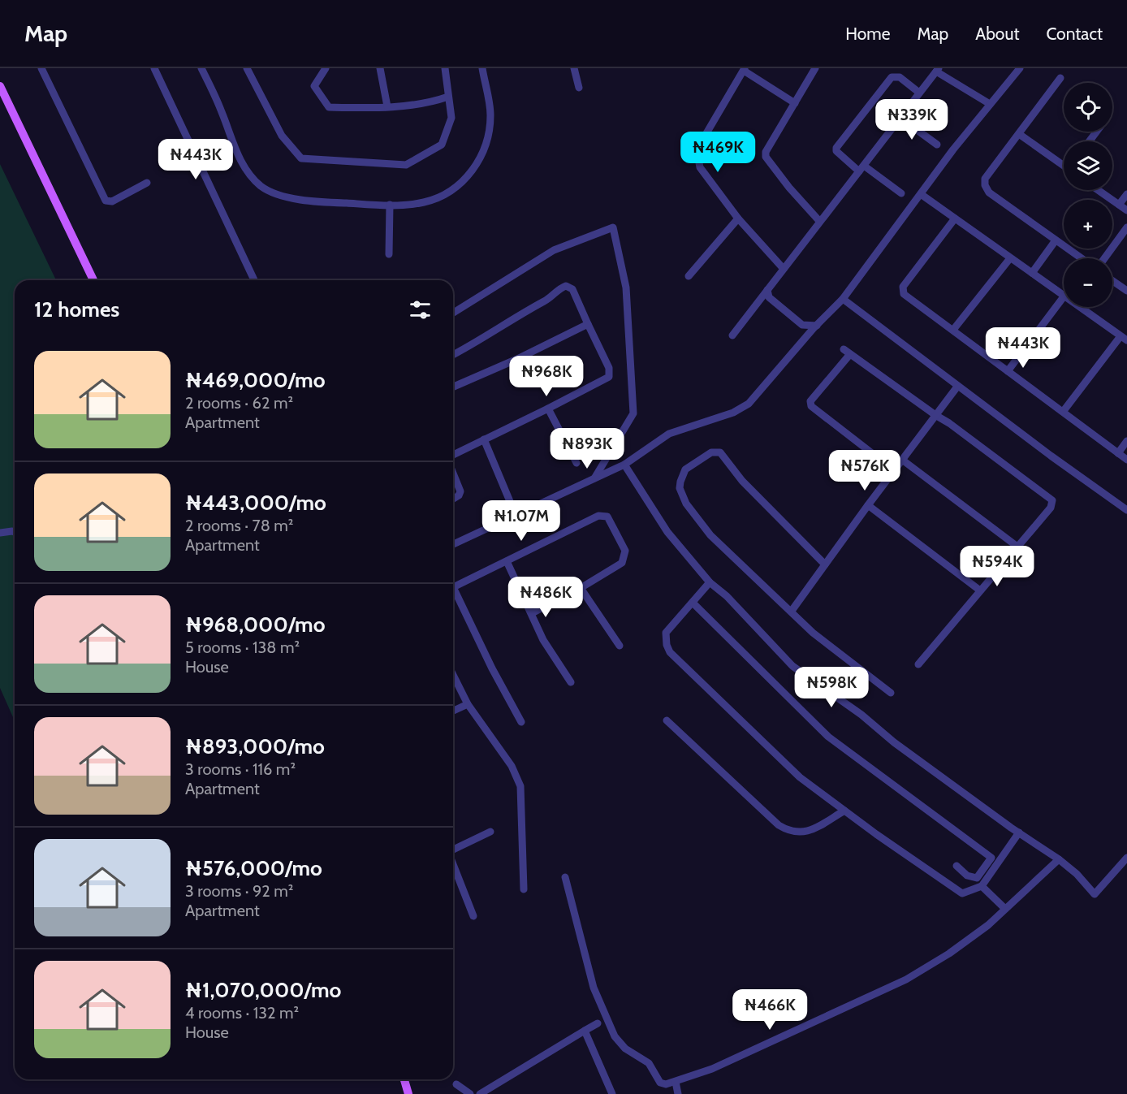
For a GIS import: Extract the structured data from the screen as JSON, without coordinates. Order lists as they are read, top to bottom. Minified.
{"page":{"header":"Map","nav":["Home","Map","About","Contact"],"map_buttons":["+","−"],"price":["₦339K","₦469K","₦443K","₦443K","₦968K","₦893K","₦576K","₦1.07M","₦594K","₦486K","₦598K","₦466K"],"heading":"12 homes","list":[{"name":"₦469,000/mo","note":"2 rooms · 62 m² · Apartment"},{"name":"₦443,000/mo","note":"2 rooms · 78 m² · Apartment"},{"name":"₦968,000/mo","note":"5 rooms · 138 m² · House"},{"name":"₦893,000/mo","note":"3 rooms · 116 m² · Apartment"},{"name":"₦576,000/mo","note":"3 rooms · 92 m² · Apartment"},{"name":"₦1,070,000/mo","note":"4 rooms · 132 m² · House"}]}}
